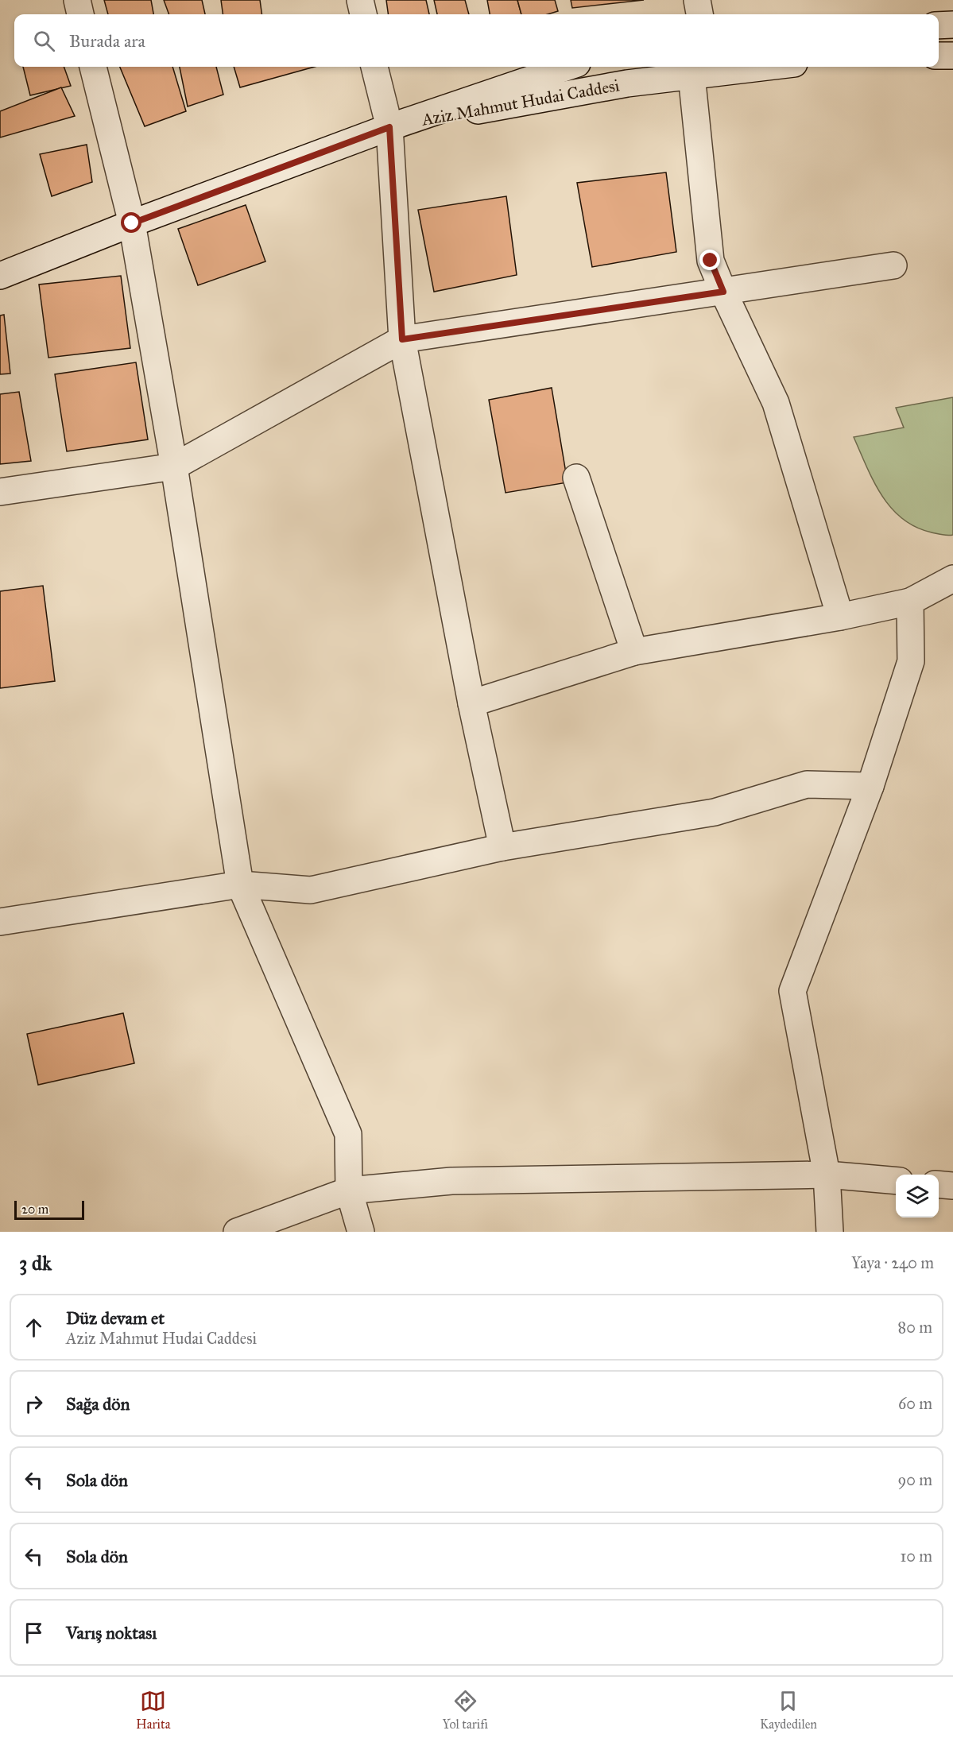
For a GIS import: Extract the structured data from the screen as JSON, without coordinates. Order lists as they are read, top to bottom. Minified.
{"streets":{"street":["Aziz Mahmut Hudai Caddesi"]},"scale_bar":"20 m","page":{"search":"Burada ara","scale":"20 m","heading":["3 dk","Yaya · 240 m"],"list":[["Düz devam et","Aziz Mahmut Hudai Caddesi","80 m"],["Sağa dön","60 m"],["Sola dön","90 m"],["Sola dön","10 m"],"Varış noktası"],"nav":["Harita","Yol tarifi","Kaydedilen"]}}
